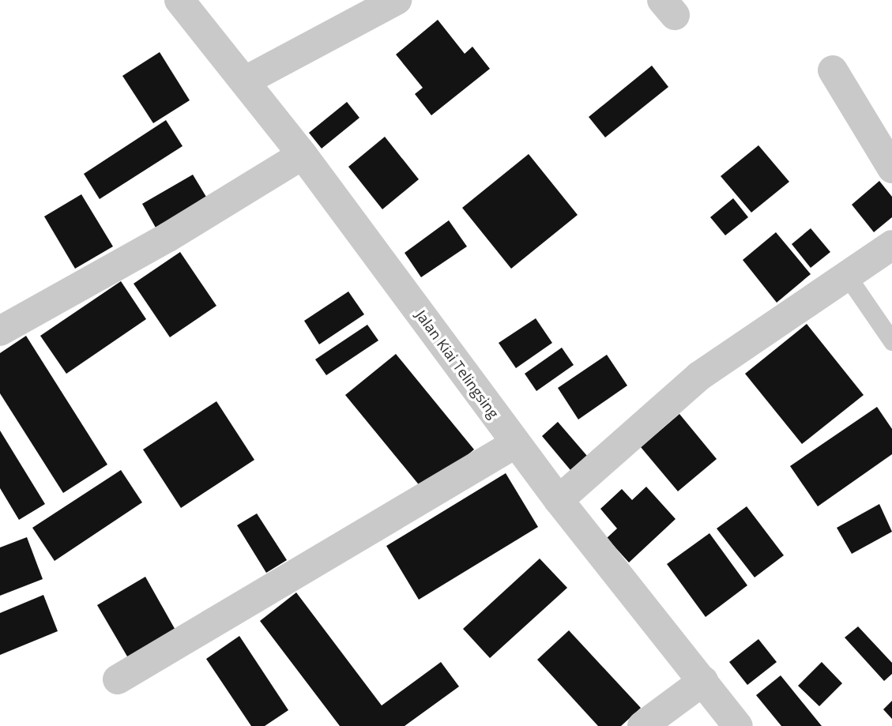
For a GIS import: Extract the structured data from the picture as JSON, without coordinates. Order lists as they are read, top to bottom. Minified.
{"streets":{"street":["Jalan Kiai Telingsing"]}}
